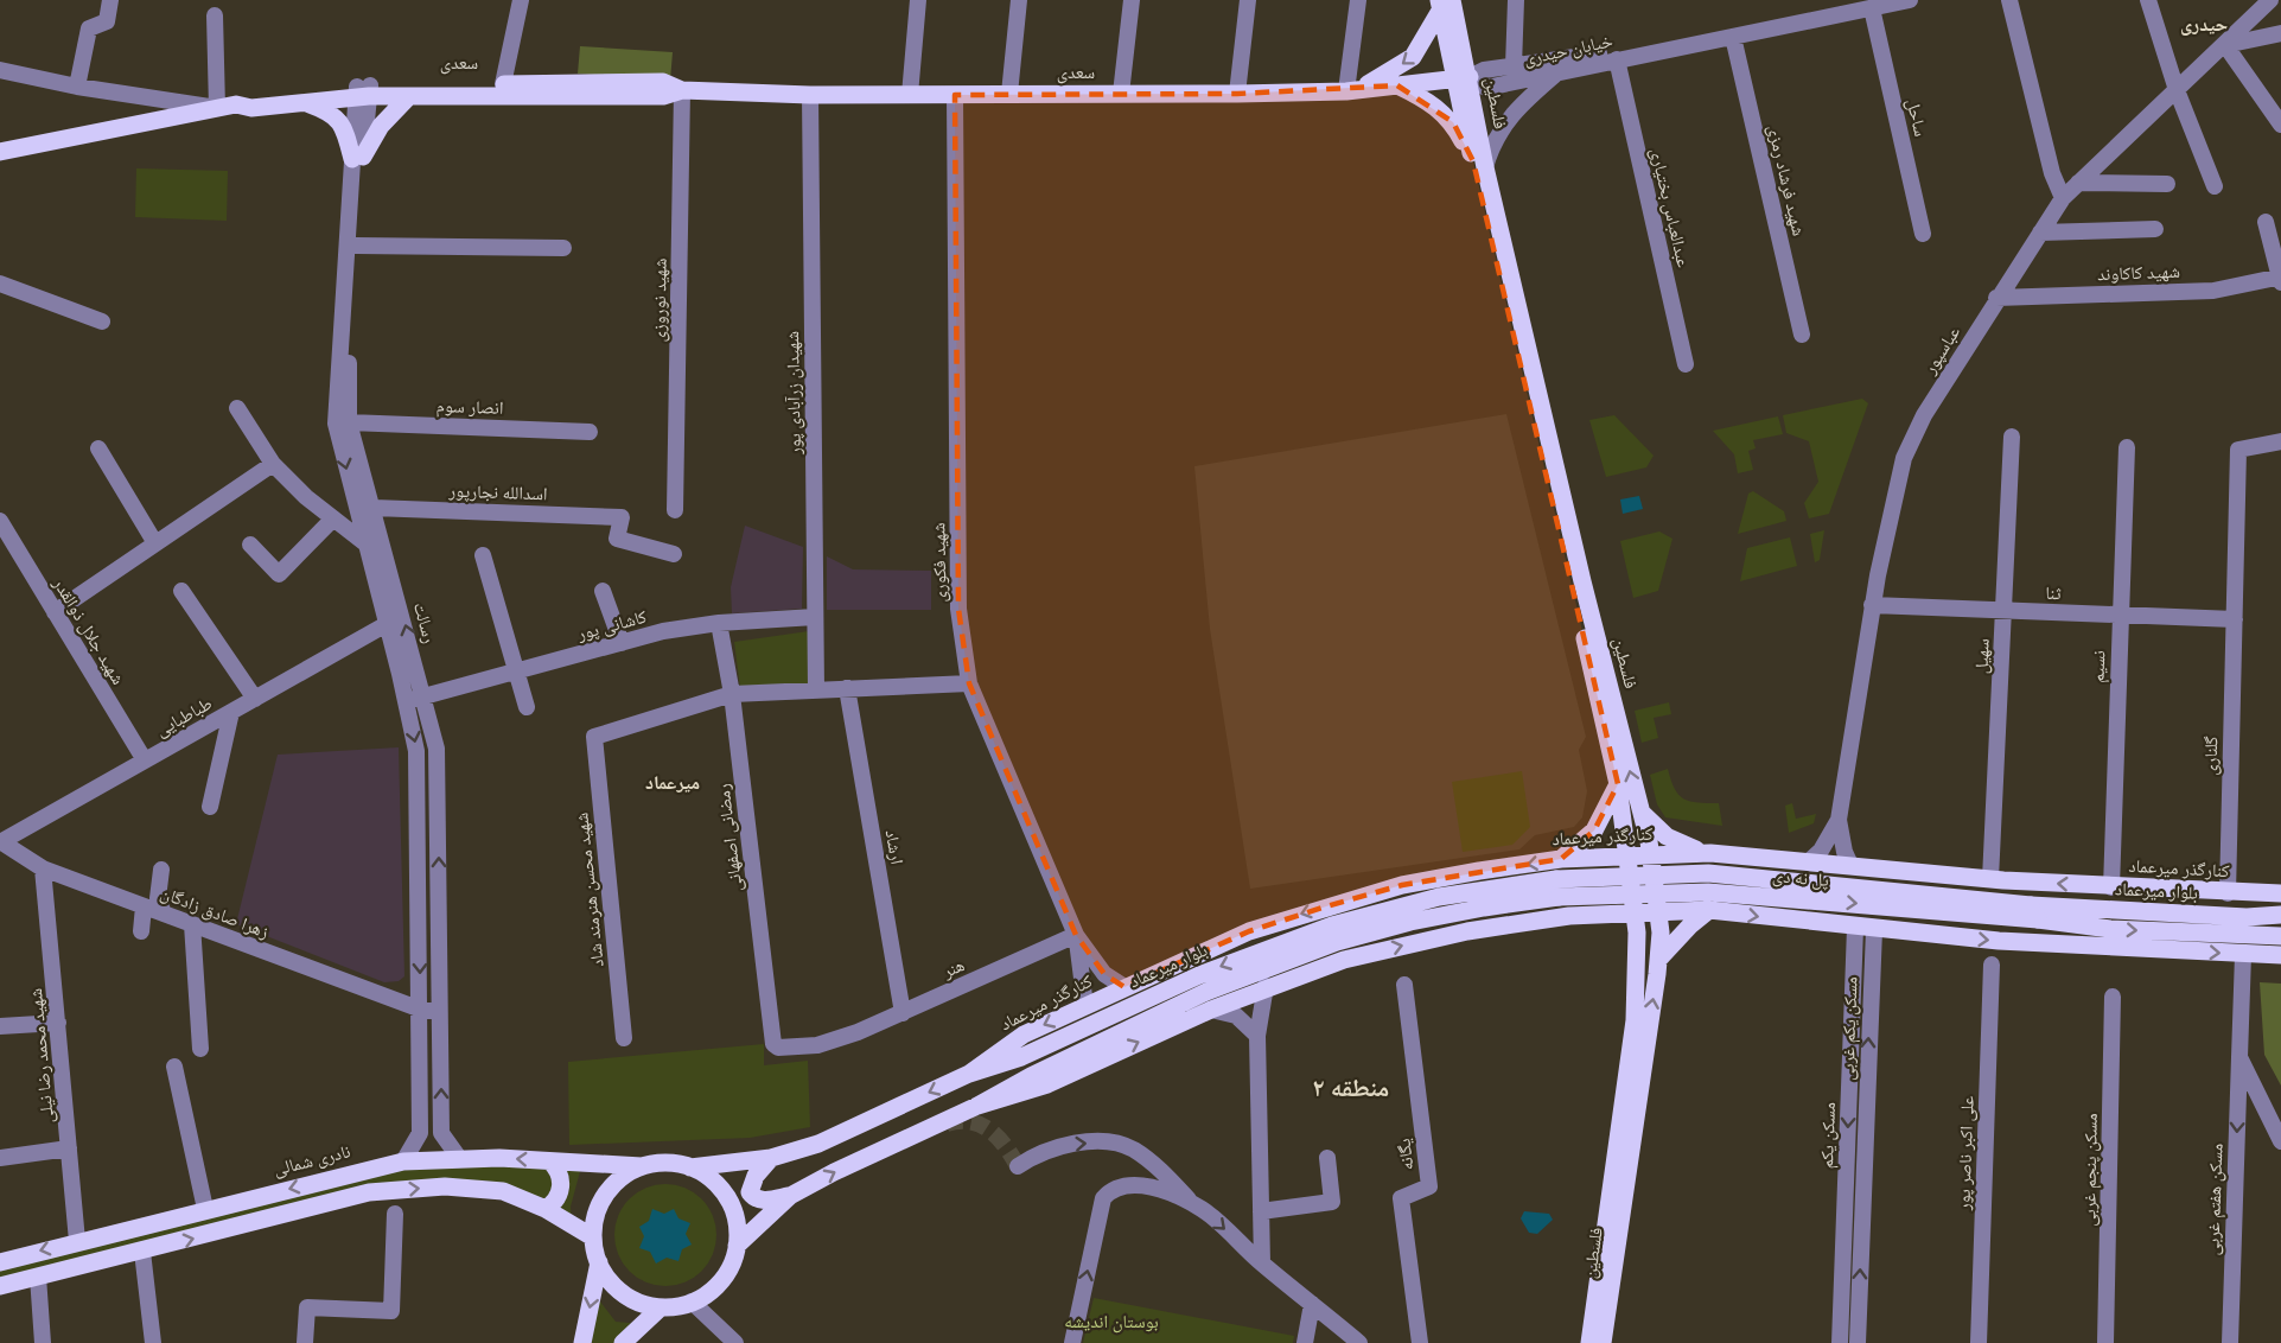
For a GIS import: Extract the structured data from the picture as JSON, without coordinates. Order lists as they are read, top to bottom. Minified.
{"streets":{"main road":["سعدی","فلسطین","کنارگذر میرعماد","پل نه دی","بلوار میرعماد","نادری شمالی"],"street":["خیابان حیدری","ساحل","شهید فرشاد رمزی","عبدالعباس بختیاری","شهید کاکاوند","شهید نوروزی","عباسپور","شهیدان زرآبادی پور","انصار سوم","اسدالله نجارپور","شهید فکوری","ثنا","رسالت","کاشانی پور","شهید جلال ذوالقدر","سهیل","نسیم","طباطبایی","گلناری","رمضانی اصفهانی","ارشاد","شهید محسن هنرمند شاد","زهرا صادق زادگان","هنر","مسکن یکم غربی","شهید محمد رضا نیلی","مسکن یکم","علی اکبر ناصر پور","یگانه","مسکن پنجم غربی","مسکن هفتم غربی"]},"crossings":[["خیابان حیدری","سعدی"],["خیابان حیدری","فلسطین"],["خیابان حیدری","ساحل"],["خیابان حیدری","شهید فرشاد رمزی"],["خیابان حیدری","عبدالعباس بختیاری"],["سعدی","فلسطین"],["سعدی","شهید نوروزی"],["سعدی","شهیدان زرآبادی پور"],["سعدی","شهید فکوری"],["سعدی","رسالت"],["فلسطین","کنارگذر میرعماد"],["شهید کاکاوند","عباسپور"],["عباسپور","ثنا"],["شهیدان زرآبادی پور","کاشانی پور"],["انصار سوم","رسالت"],["اسدالله نجارپور","رسالت"],["شهید فکوری","کنارگذر میرعماد"],["شهید فکوری","هنر"],["ثنا","سهیل"],["ثنا","نسیم"],["ثنا","گلناری"],["رسالت","کاشانی پور"],["رسالت","طباطبایی"],["رسالت","زهرا صادق زادگان"],["رسالت","نادری شمالی"],["کاشانی پور","رمضانی اصفهانی"],["شهید جلال ذوالقدر","طباطبایی"],["سهیل","کنارگذر میرعماد"],["نسیم","کنارگذر میرعماد"],["طباطبایی","زهرا صادق زادگان"],["گلناری","کنارگذر میرعماد"],["کنارگذر میرعماد","بلوار میرعماد"],["رمضانی اصفهانی","شهید محسن هنرمند شاد"],["رمضانی اصفهانی","هنر"],["ارشاد","هنر"],["پل نه دی","بلوار میرعماد"],["بلوار میرعماد","نادری شمالی"],["زهرا صادق زادگان","شهید محمد رضا نیلی"],["مسکن یکم غربی","مسکن یکم"],["شهید محمد رضا نیلی","نادری شمالی"]],"one_way":["مسکن یکم غربی","مسکن یکم","مسکن هفتم غربی"],"districts":["حیدری","میرعماد","منطقه ۲"],"parks":["بوستان اندیشه"]}
